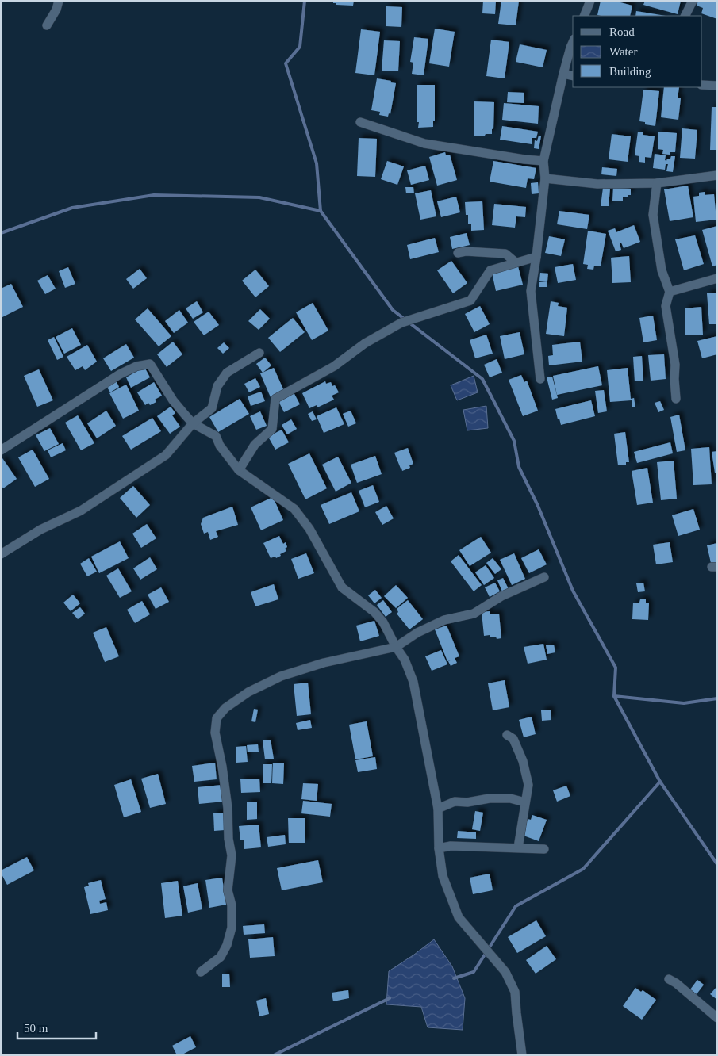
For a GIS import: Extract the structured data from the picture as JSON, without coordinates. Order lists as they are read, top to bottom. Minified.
{"legend":["Road","Water","Building"],"scale_bar":"50 m"}
